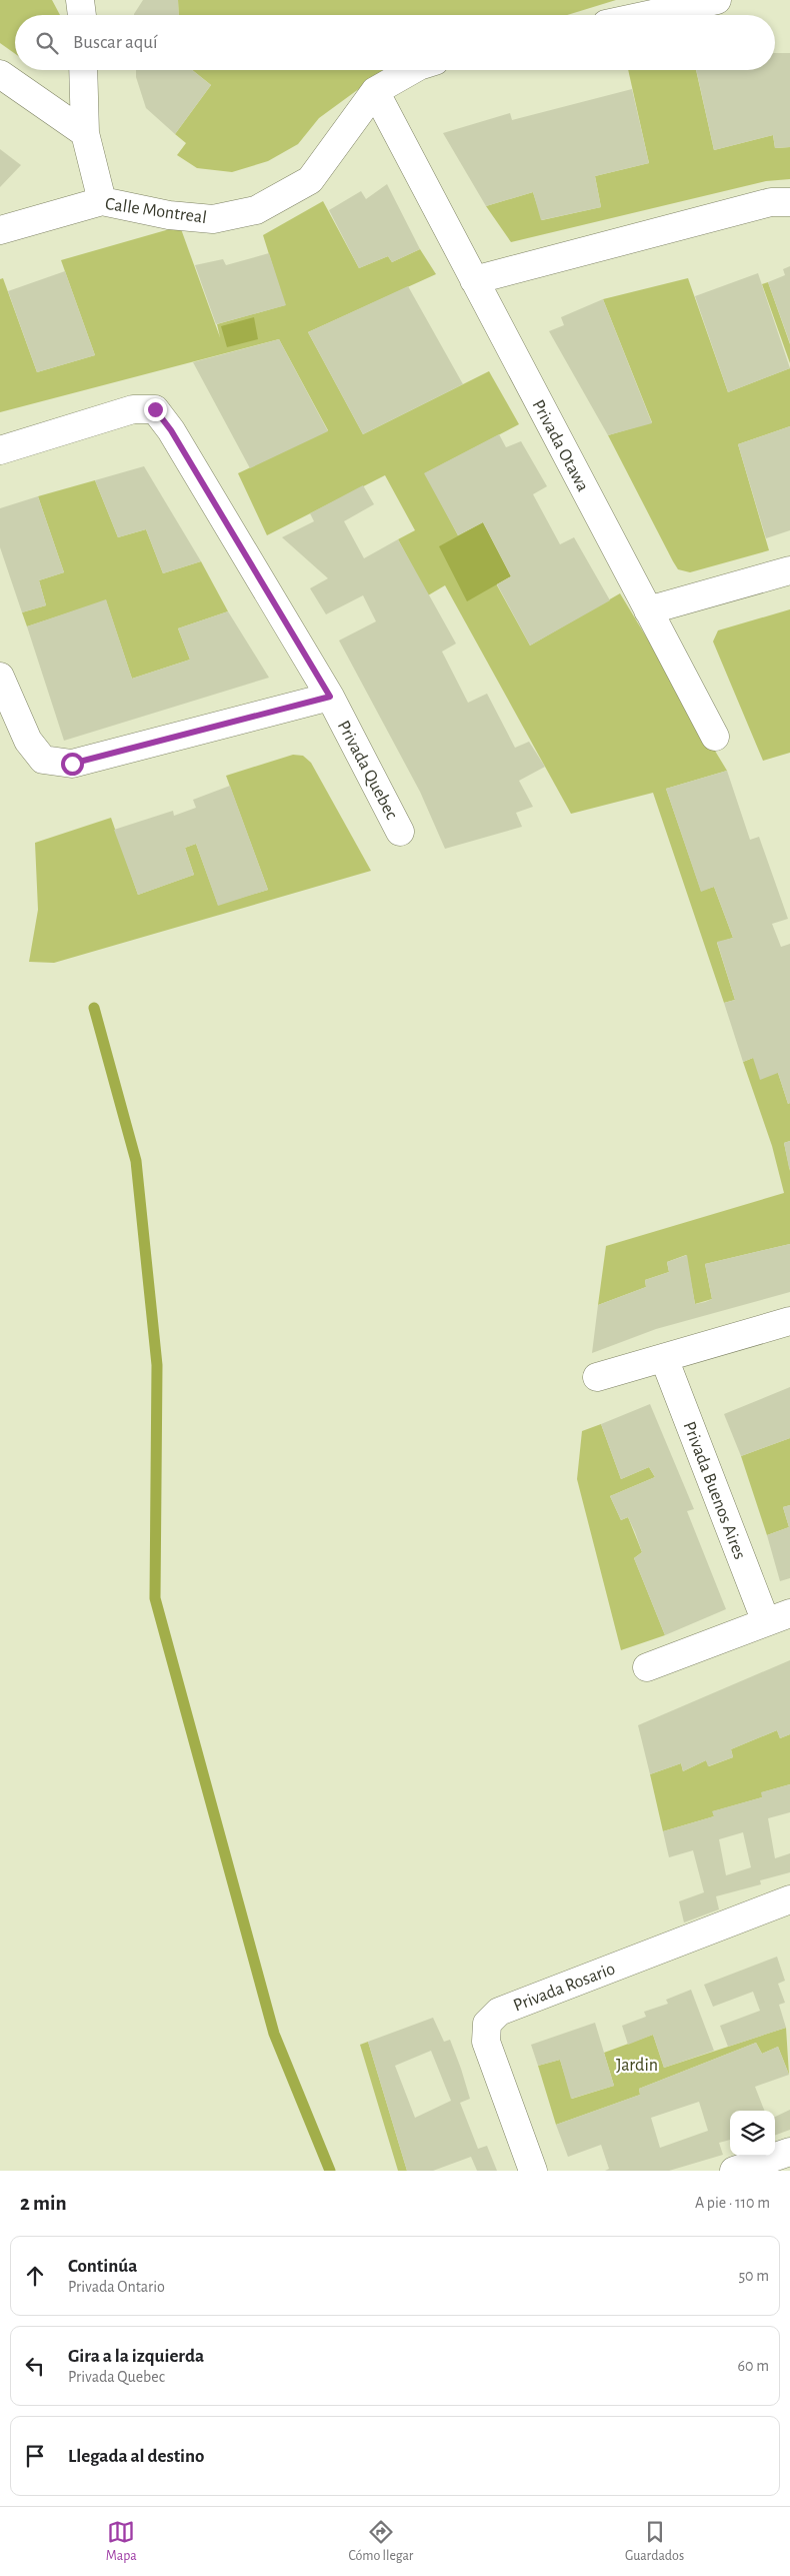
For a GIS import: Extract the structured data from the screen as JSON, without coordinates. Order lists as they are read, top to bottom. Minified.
{"streets":{"street":["Calle Montreal","Privada Otawa","Privada Quebec","Privada Buenos Aires","Privada Rosario"]},"crossings":[["Calle Montreal","Privada Otawa"]],"parks":["Jardin"],"page":{"search":"Buscar aquí","heading":["2 min","A pie · 110 m"],"list":[["Continúa","Privada Ontario","50 m"],["Gira a la izquierda","Privada Quebec","60 m"],"Llegada al destino"],"nav":["Mapa","Cómo llegar","Guardados"]}}
